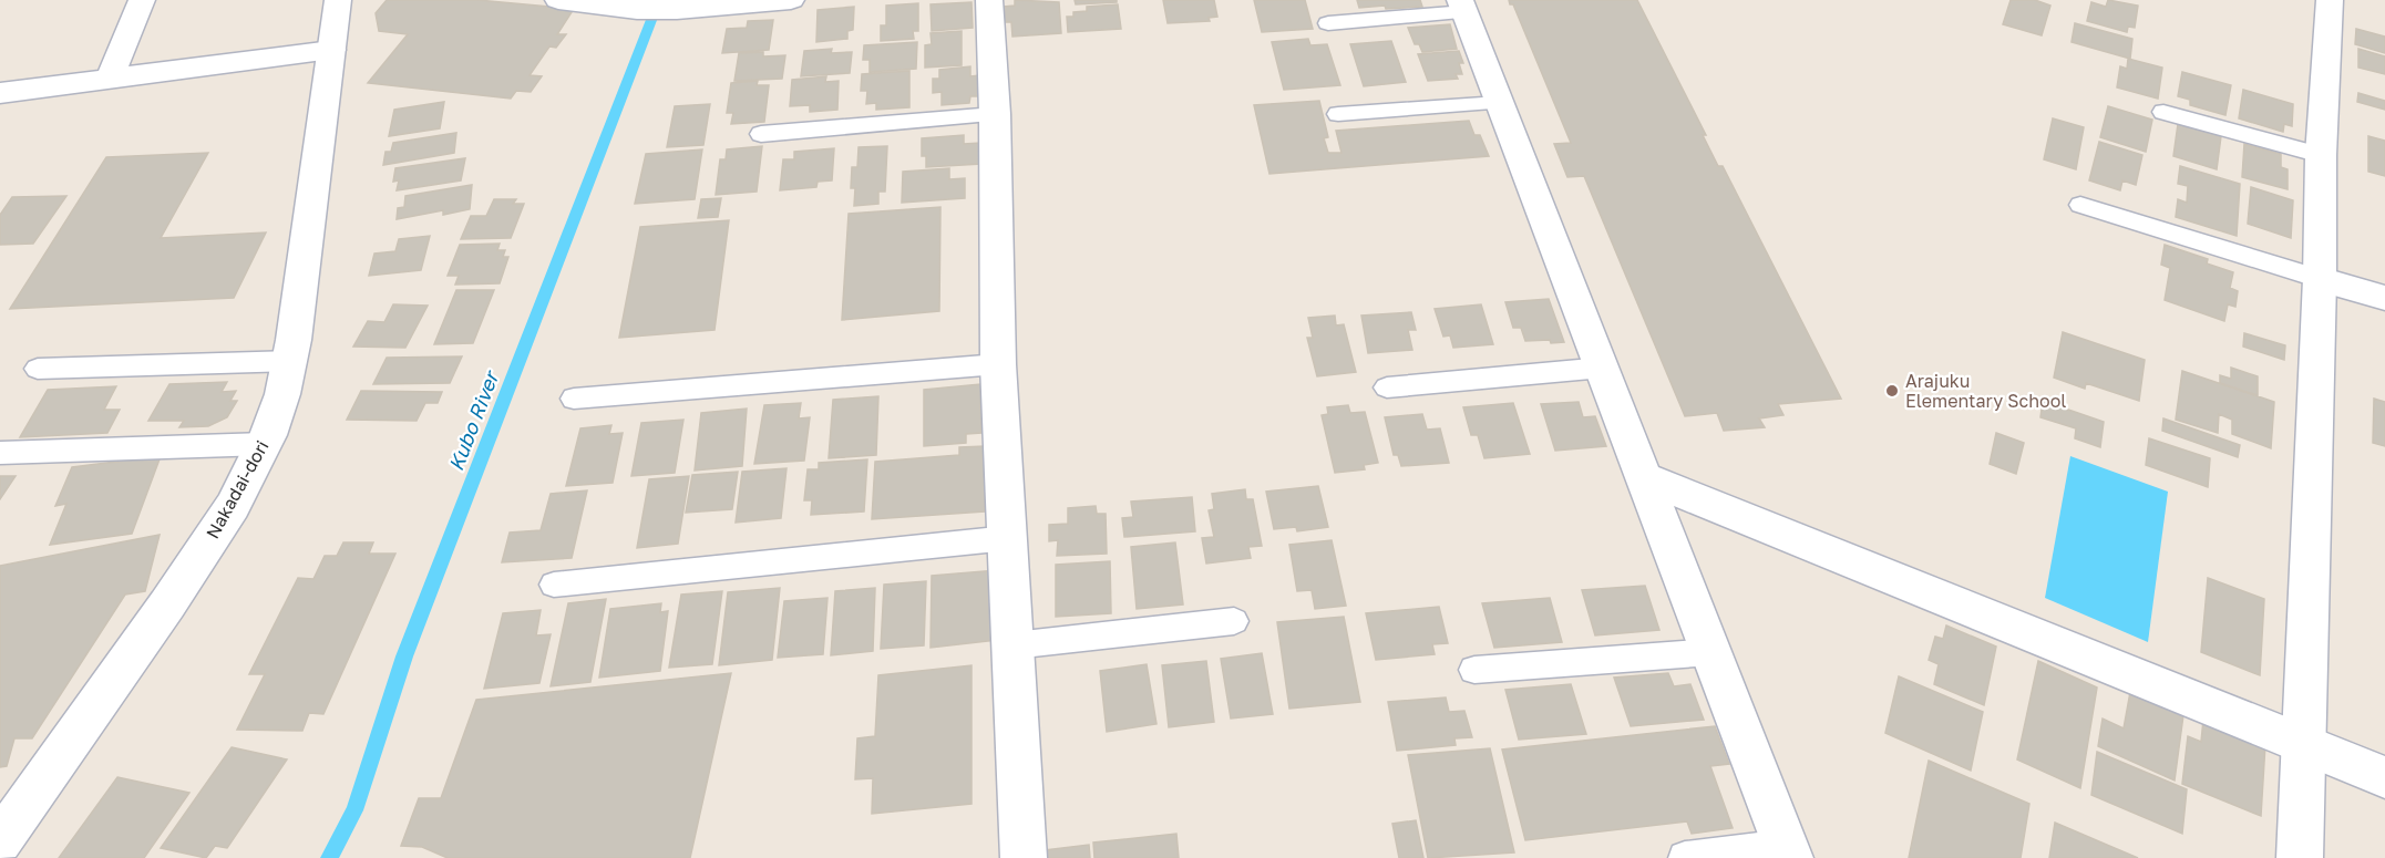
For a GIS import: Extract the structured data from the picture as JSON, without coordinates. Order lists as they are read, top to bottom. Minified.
{"streets":{"street":["Nakadai-dori"]},"water":["Kubo River"],"places":["Arajuku Elementary School"]}
